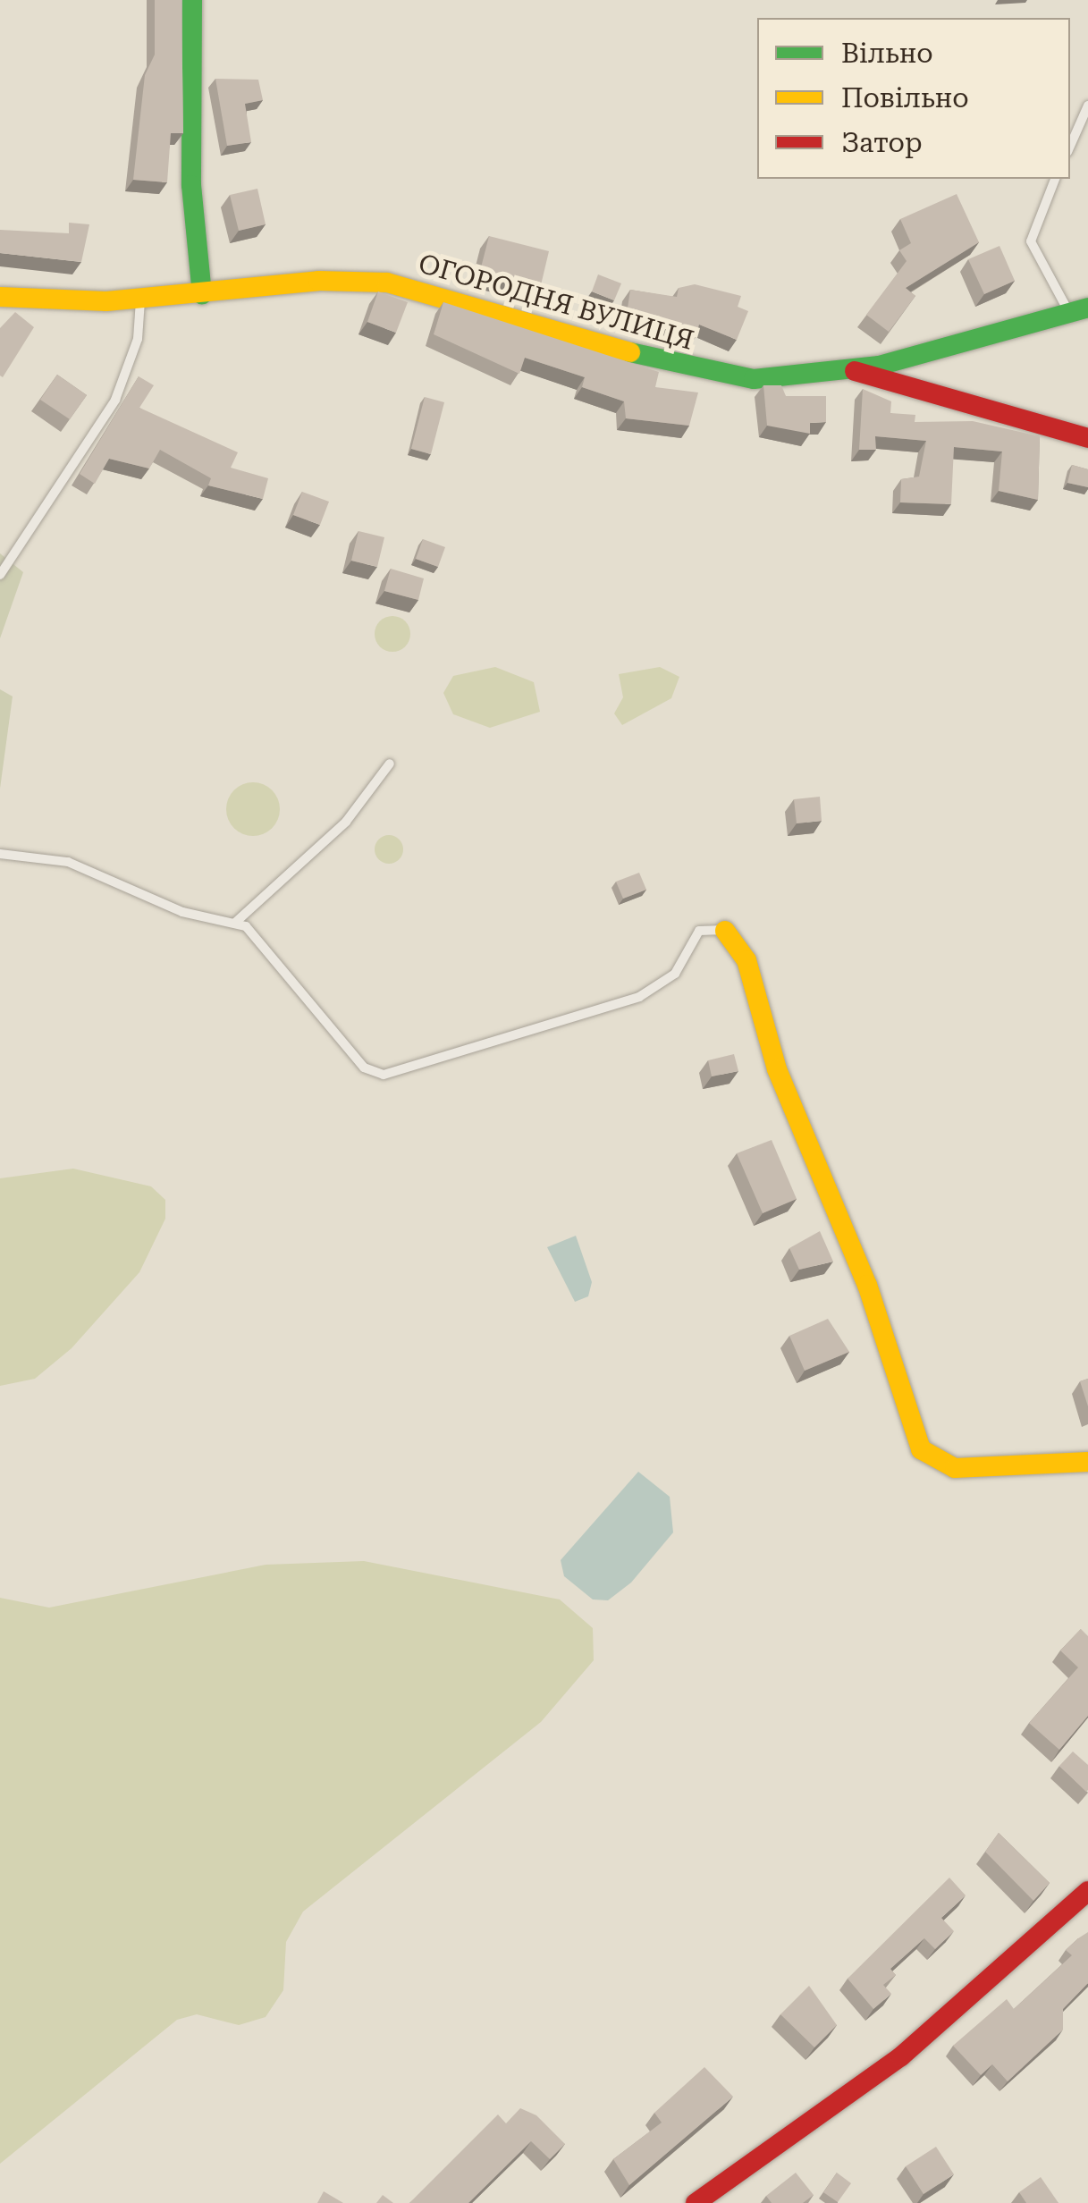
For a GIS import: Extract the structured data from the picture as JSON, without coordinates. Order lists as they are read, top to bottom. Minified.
{"streets":{"street":["ОГОРОДНЯ ВУЛИЦЯ"]},"legend":["Вільно","Повільно","Затор"]}
